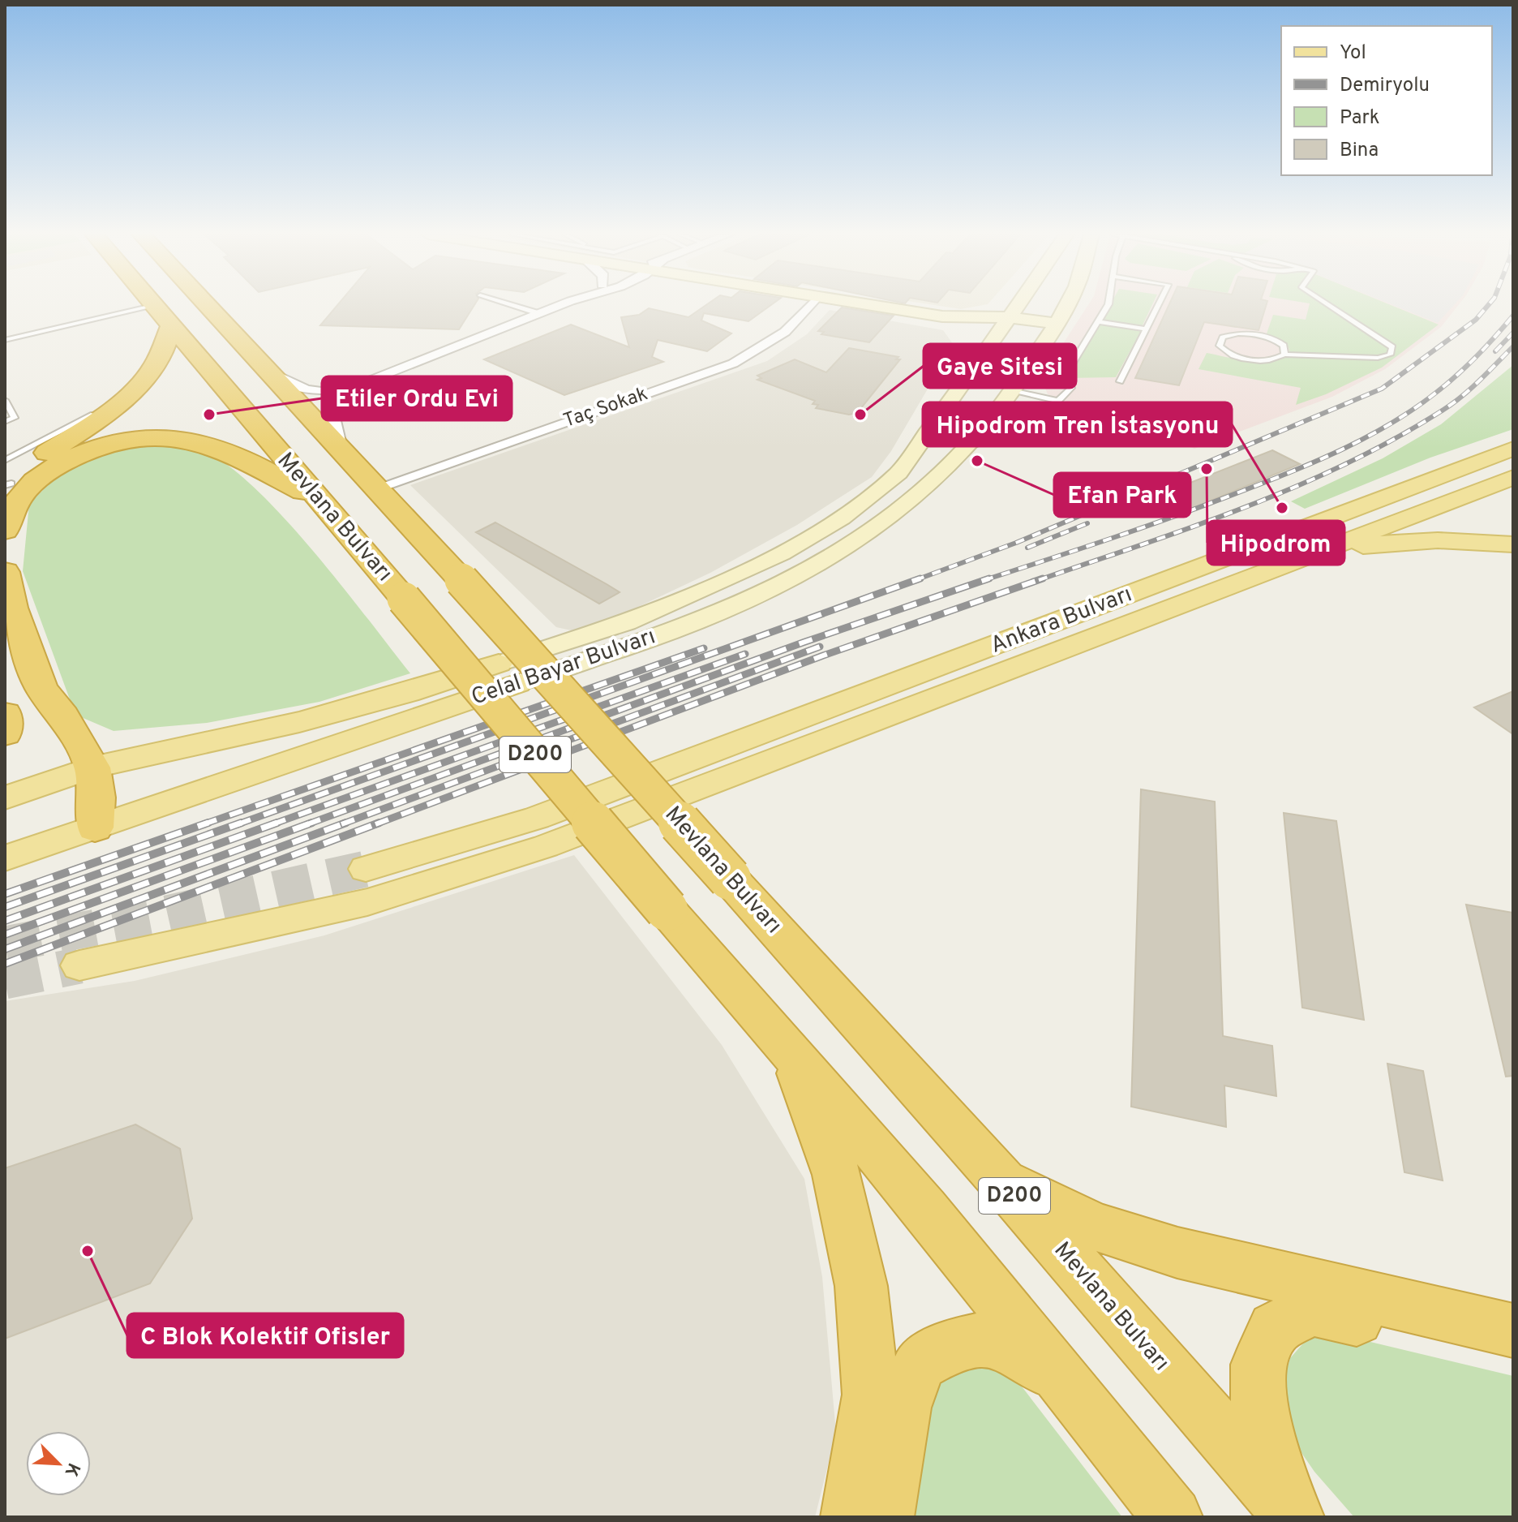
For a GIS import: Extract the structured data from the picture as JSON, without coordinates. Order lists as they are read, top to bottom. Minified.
{"streets":{"highway":["Mevlana Bulvarı","D200"],"main road":["Ankara Bulvarı","Celal Bayar Bulvarı"],"street":["Taç Sokak"]},"crossings":[["Taç Sokak","Mevlana Bulvarı"]],"places":["Etiler Ordu Evi","Gaye Sitesi","Efan Park","Hipodrom","Hipodrom Tren İstasyonu","C Blok Kolektif Ofisler"],"legend":["Yol","Demiryolu","Park","Bina"],"north":"bottom right"}
